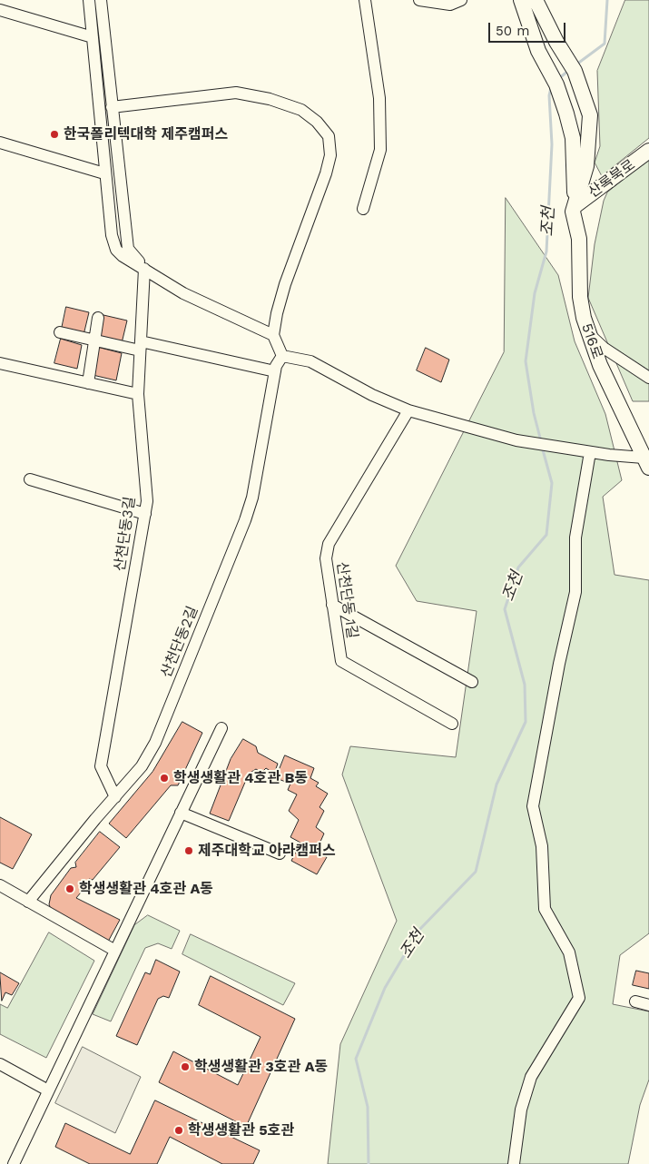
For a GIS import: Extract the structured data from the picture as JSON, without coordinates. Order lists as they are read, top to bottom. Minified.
{"streets":{"main road":["산록북로","516로"],"street":["산천단동3길","산천단동 1길","산천단동2길"]},"crossings":[["산록북로","516로"],["산천단동3길","산천단동2길"]],"water":["조천"],"places":["한국폴리텍대학 제주캠퍼스","학생생활관 4호관 B동","제주대학교 아라캠퍼스","학생생활관 4호관 A동","학생생활관 3호관 A동","학생생활관 5호관"],"scale_bar":"50 m"}
